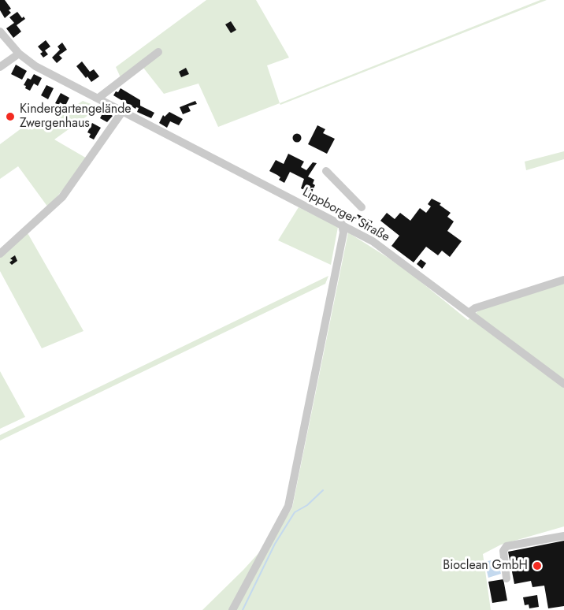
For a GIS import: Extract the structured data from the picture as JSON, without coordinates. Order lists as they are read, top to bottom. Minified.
{"streets":{"street":["Lippborger Straße"]},"places":["Kindergartengelände Zwergenhaus","Bioclean GmbH"]}
